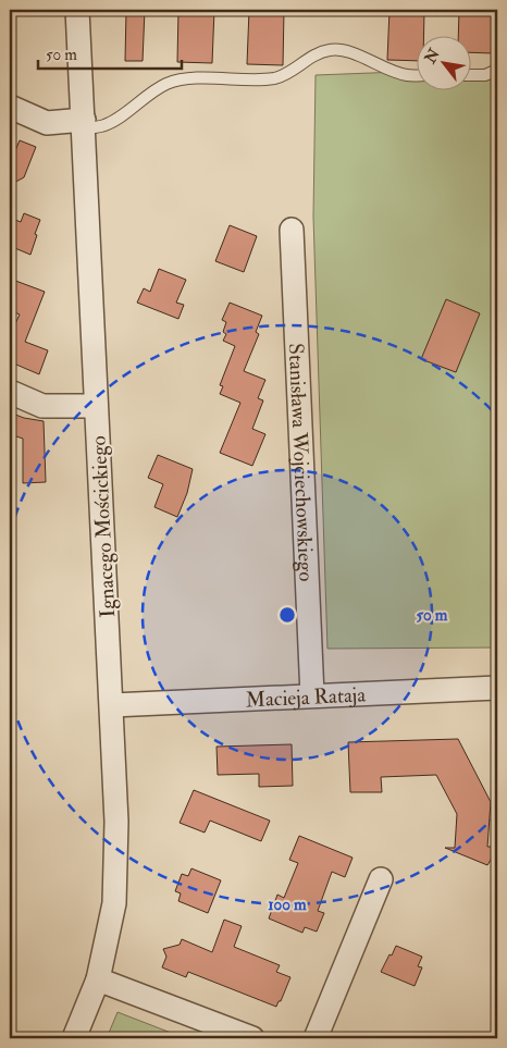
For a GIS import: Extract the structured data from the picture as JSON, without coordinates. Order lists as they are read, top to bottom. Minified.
{"streets":{"street":["Stanisława Wojciechowskiego","Ignacego Mościckiego","Macieja Rataja"]},"crossings":[["Stanisława Wojciechowskiego","Macieja Rataja"],["Ignacego Mościckiego","Macieja Rataja"]],"scale_bar":"50 m","north":"top left","rings":["50 m","100 m"]}
